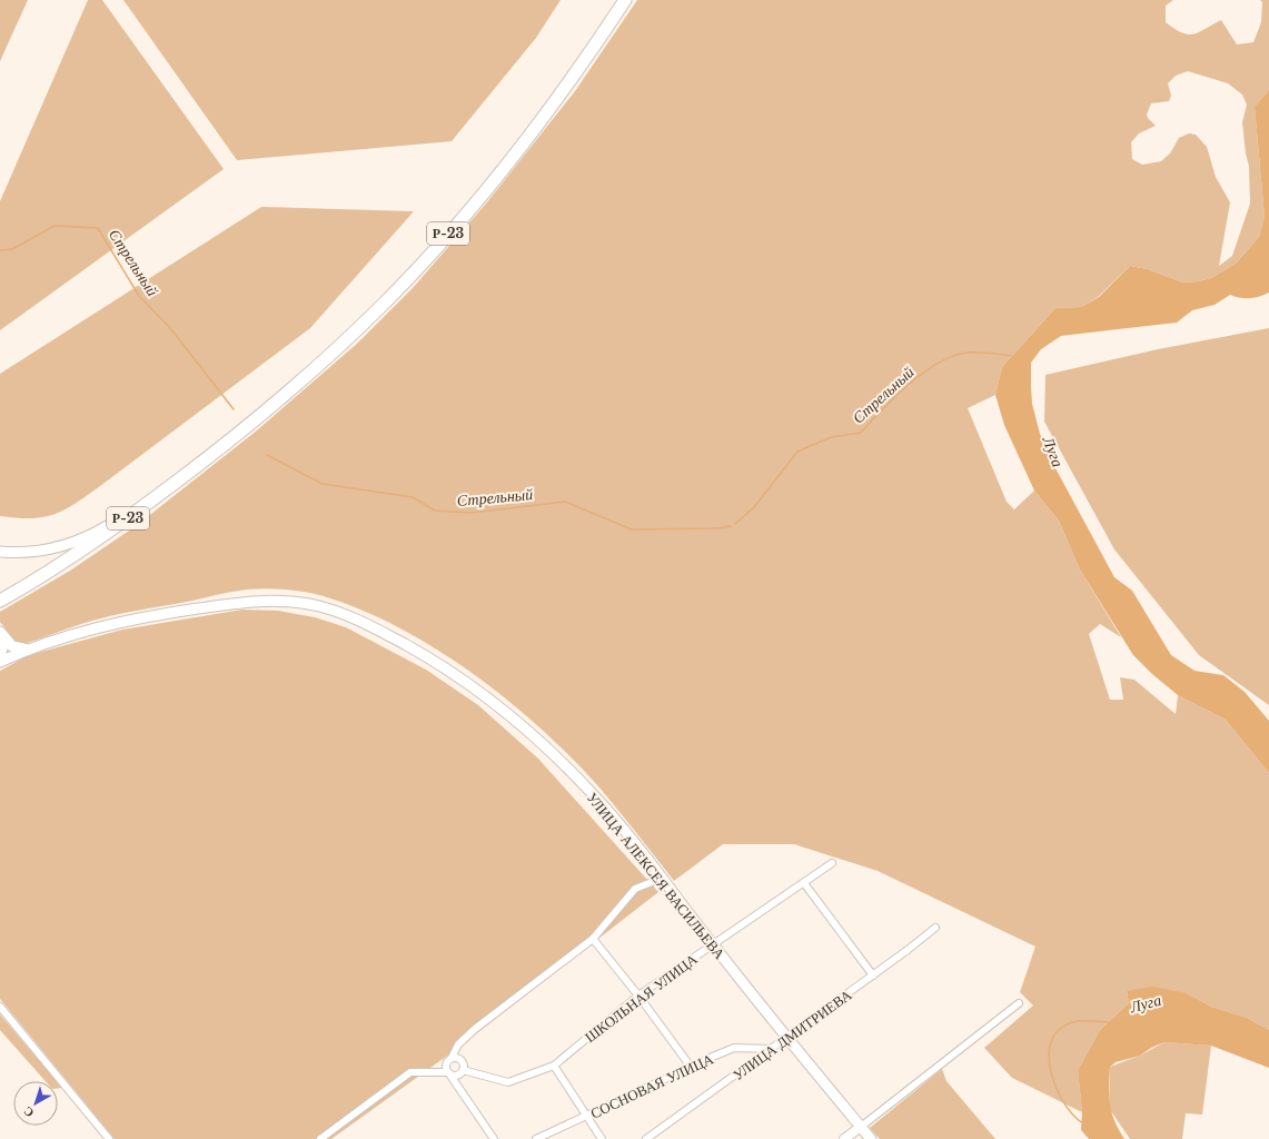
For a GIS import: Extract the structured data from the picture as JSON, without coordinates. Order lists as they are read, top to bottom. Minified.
{"streets":{"highway":["Р-23"],"main road":["УЛИЦА АЛЕКСЕЯ ВАСИЛЬЕВА"],"street":["ШКОЛЬНАЯ УЛИЦА","УЛИЦА ДМИТРИЕВА","СОСНОВАЯ УЛИЦА"]},"crossings":[["УЛИЦА АЛЕКСЕЯ ВАСИЛЬЕВА","ШКОЛЬНАЯ УЛИЦА"],["УЛИЦА АЛЕКСЕЯ ВАСИЛЬЕВА","УЛИЦА ДМИТРИЕВА"],["УЛИЦА ДМИТРИЕВА","СОСНОВАЯ УЛИЦА"]],"water":["Стрельный","Луга"],"north":"bottom left"}
